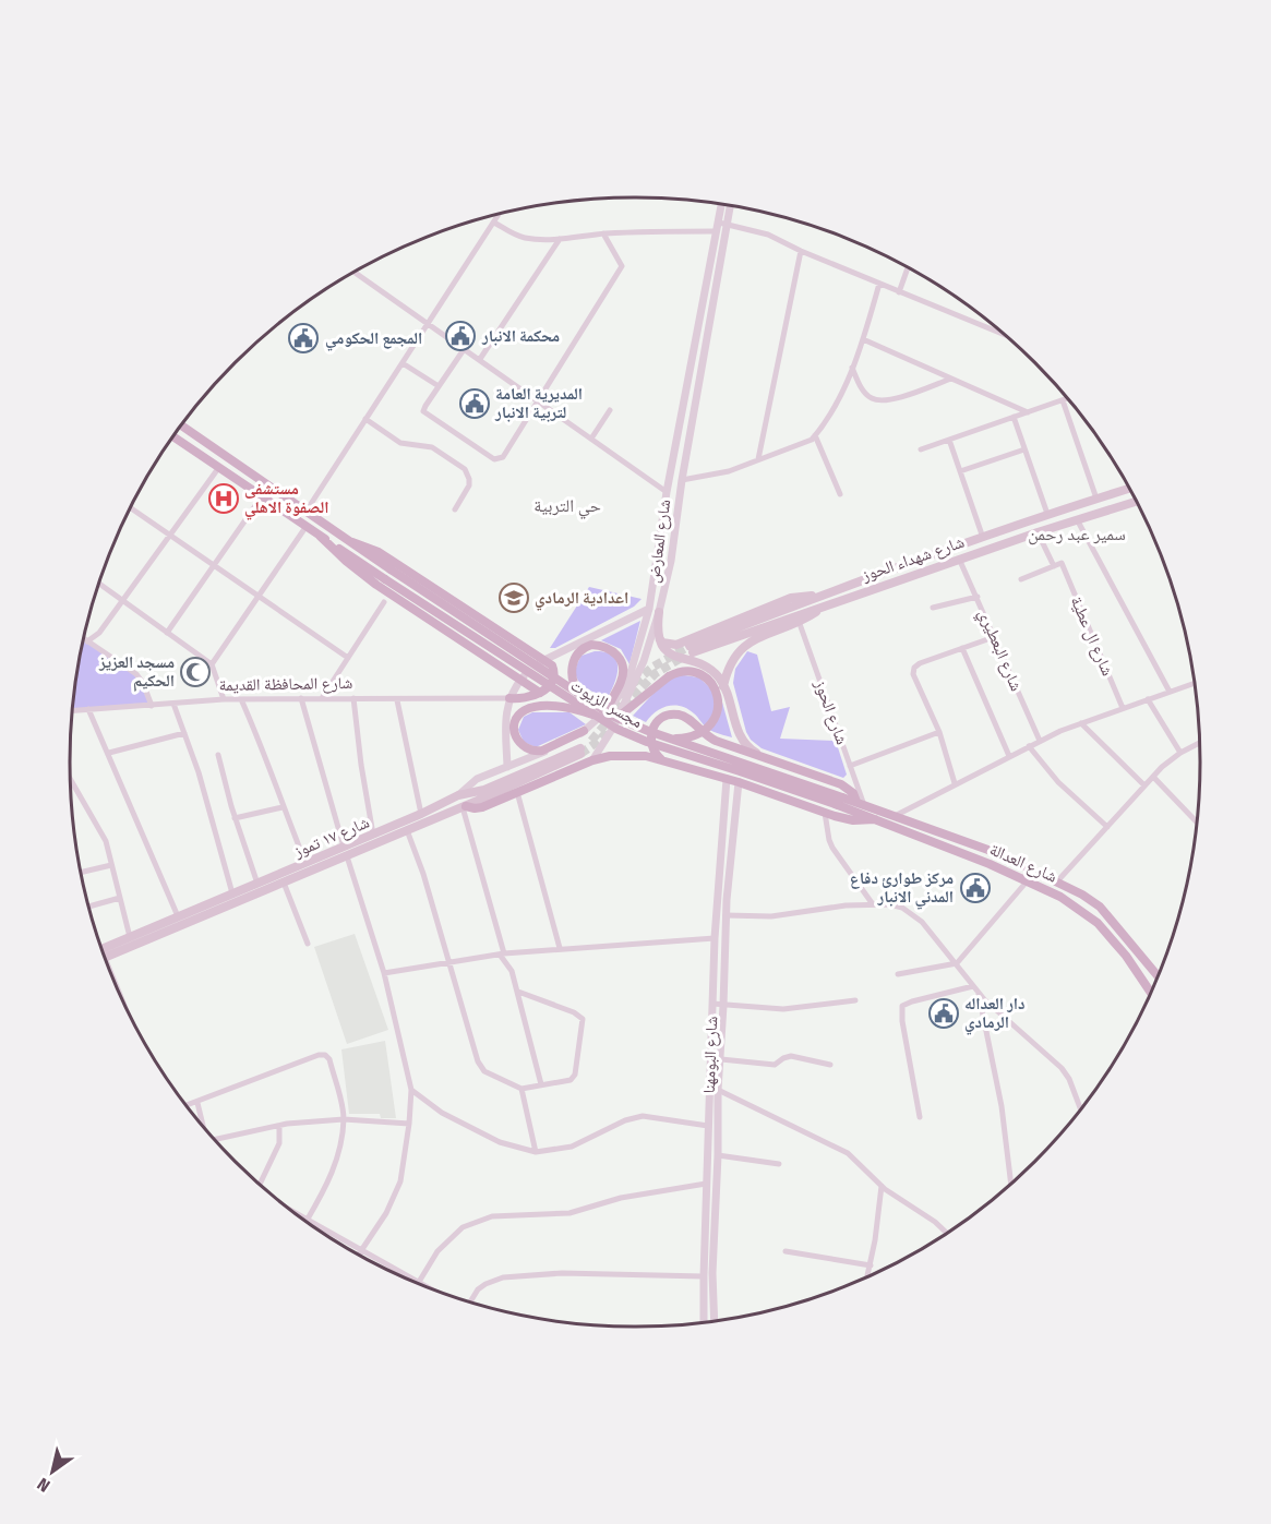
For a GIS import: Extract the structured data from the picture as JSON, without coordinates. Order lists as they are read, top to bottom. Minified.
{"streets":{"main road":["شارع شهداء الحوز","مجسر الزيوت","شارع ١٧ تموز","شارع العدالة"],"street":["شارع المعارض","شارع ال عطية","شارع البعطيري","شارع المحافظة القديمة","شارع الحوز","شارع البومهنا"]},"crossings":[["شارع المعارض","شارع ١٧ تموز"],["شارع شهداء الحوز","شارع البعطيري"],["مجسر الزيوت","شارع العدالة"],["شارع الحوز","شارع العدالة"]],"districts":["حي التربية","سمير عبد رحمن"],"places":{"public building":["محكمة الانبار","المجمع الحكومي","المديرية العامة لتربية الانبار","مركز طوارئ دفاع المدني الانبار","دار العداله الرمادي"],"hospital":["مستشفى الصفوة الاهلي"],"school or university":["اعدادية الرمادي"],"mosque":["مسجد العزيز الحكيم"]},"north":"bottom left"}
